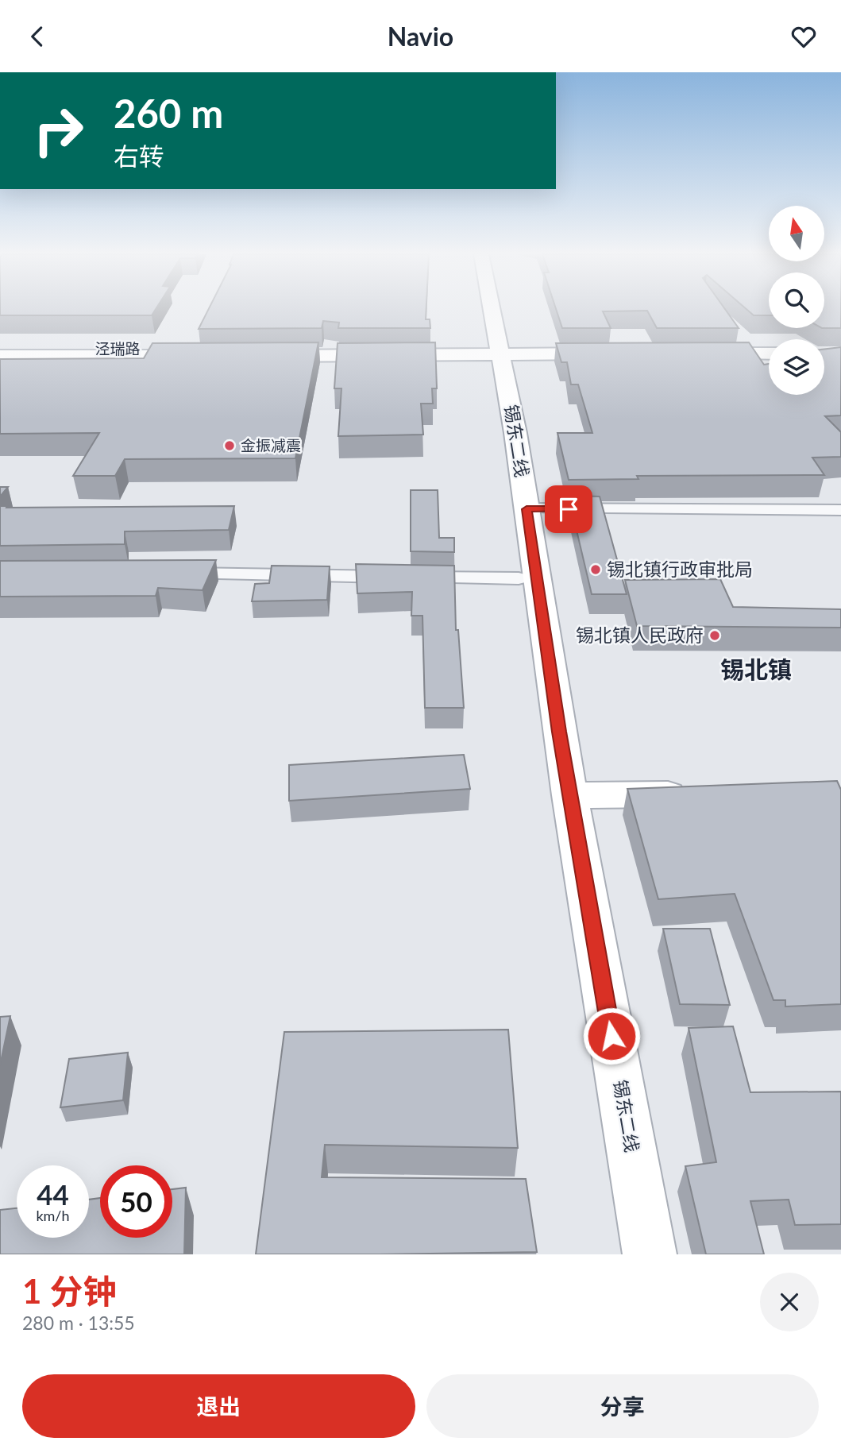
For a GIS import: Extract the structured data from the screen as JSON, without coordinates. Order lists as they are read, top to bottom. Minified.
{"streets":{"main road":["泾瑞路","锡东二线"]},"districts":["锡北镇"],"places":["金振减震","锡北镇行政审批局","锡北镇人民政府"],"north":"top","page":{"header":"Navio","turn":["260 m","右转"],"speed":"44 km/h","limit":"50","heading":["1 分钟","280 m · 13:55"],"buttons":["退出","分享"]}}
